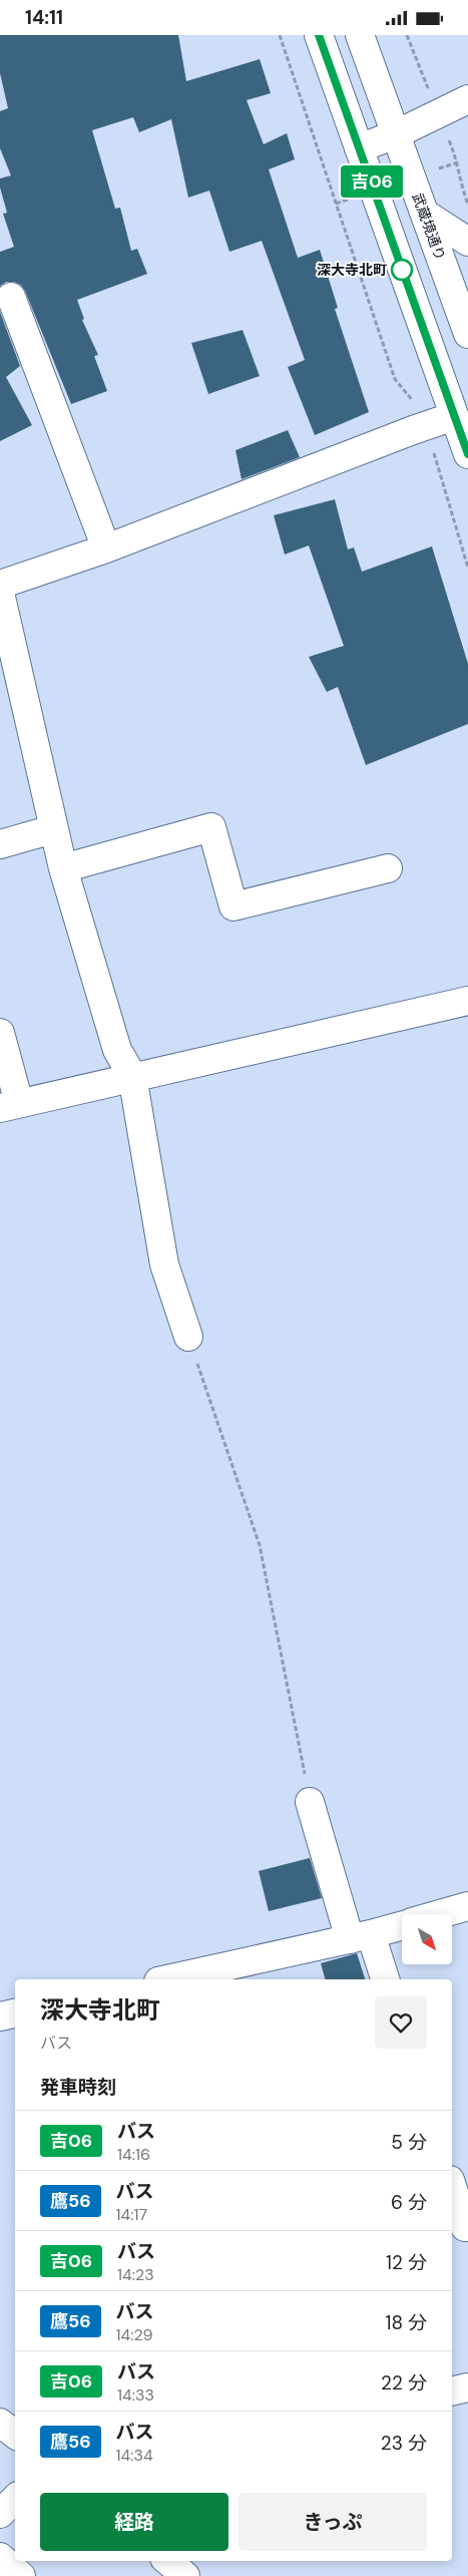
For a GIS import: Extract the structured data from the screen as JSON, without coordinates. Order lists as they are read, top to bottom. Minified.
{"streets":{"street":["武蔵境通り"]},"places":["深大寺北町"],"lines":["bus line 吉06"],"north":"bottom right","page":{"status":"14:11","on_map":"吉06","heading":[["深大寺北町","バス"],"発車時刻"],"list":[{"mark":"吉06","name":"バス","note":"14:16","value":"5 分"},{"mark":"鷹56","name":"バス","note":"14:17","value":"6 分"},{"mark":"吉06","name":"バス","note":"14:23","value":"12 分"},{"mark":"鷹56","name":"バス","note":"14:29","value":"18 分"},{"mark":"吉06","name":"バス","note":"14:33","value":"22 分"},{"mark":"鷹56","name":"バス","note":"14:34","value":"23 分"}],"buttons":["経路","きっぷ"]}}
